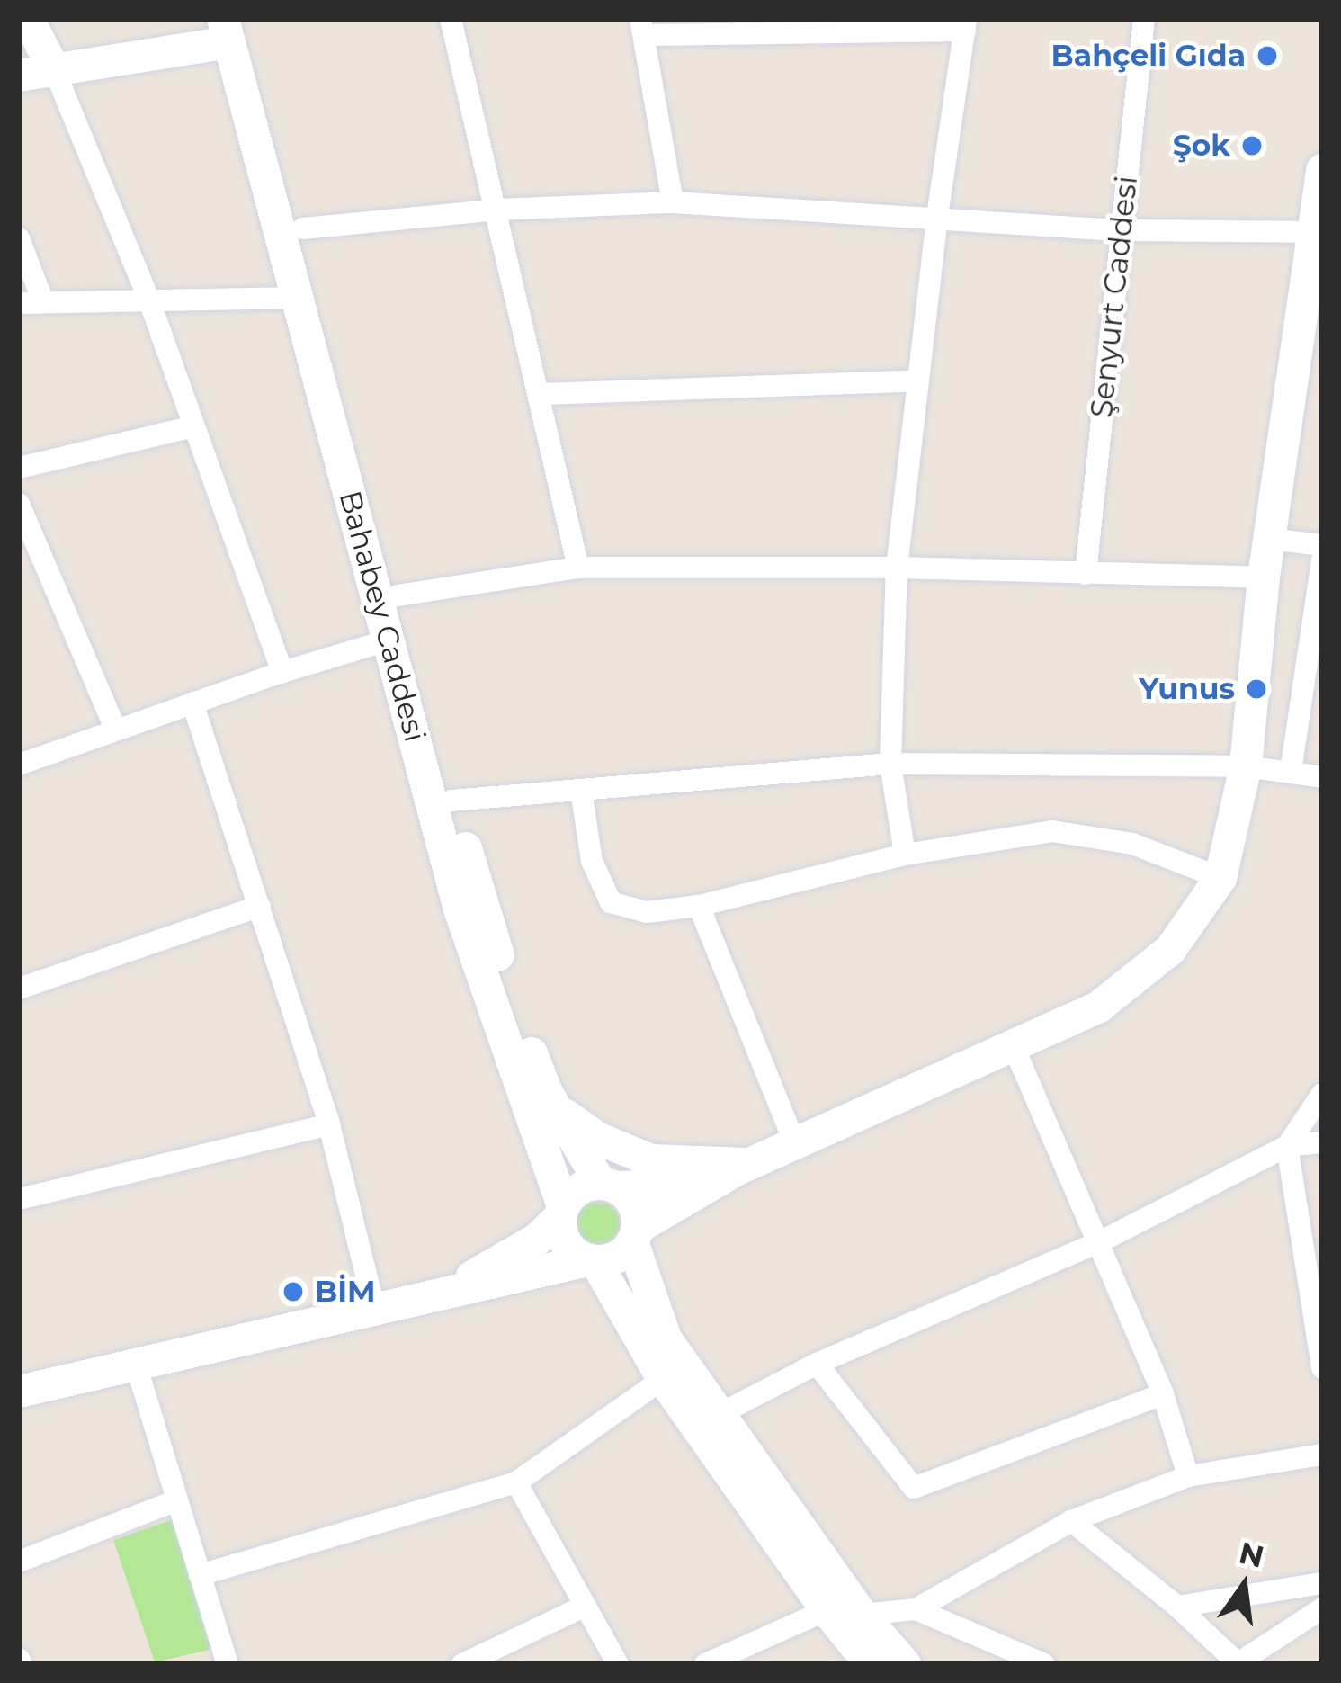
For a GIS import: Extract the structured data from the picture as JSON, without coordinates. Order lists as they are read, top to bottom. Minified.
{"streets":{"street":["Şenyurt Caddesi","Bahabey Caddesi"]},"places":["Bahçeli Gıda","Şok","Yunus","BİM"],"north":"top"}
